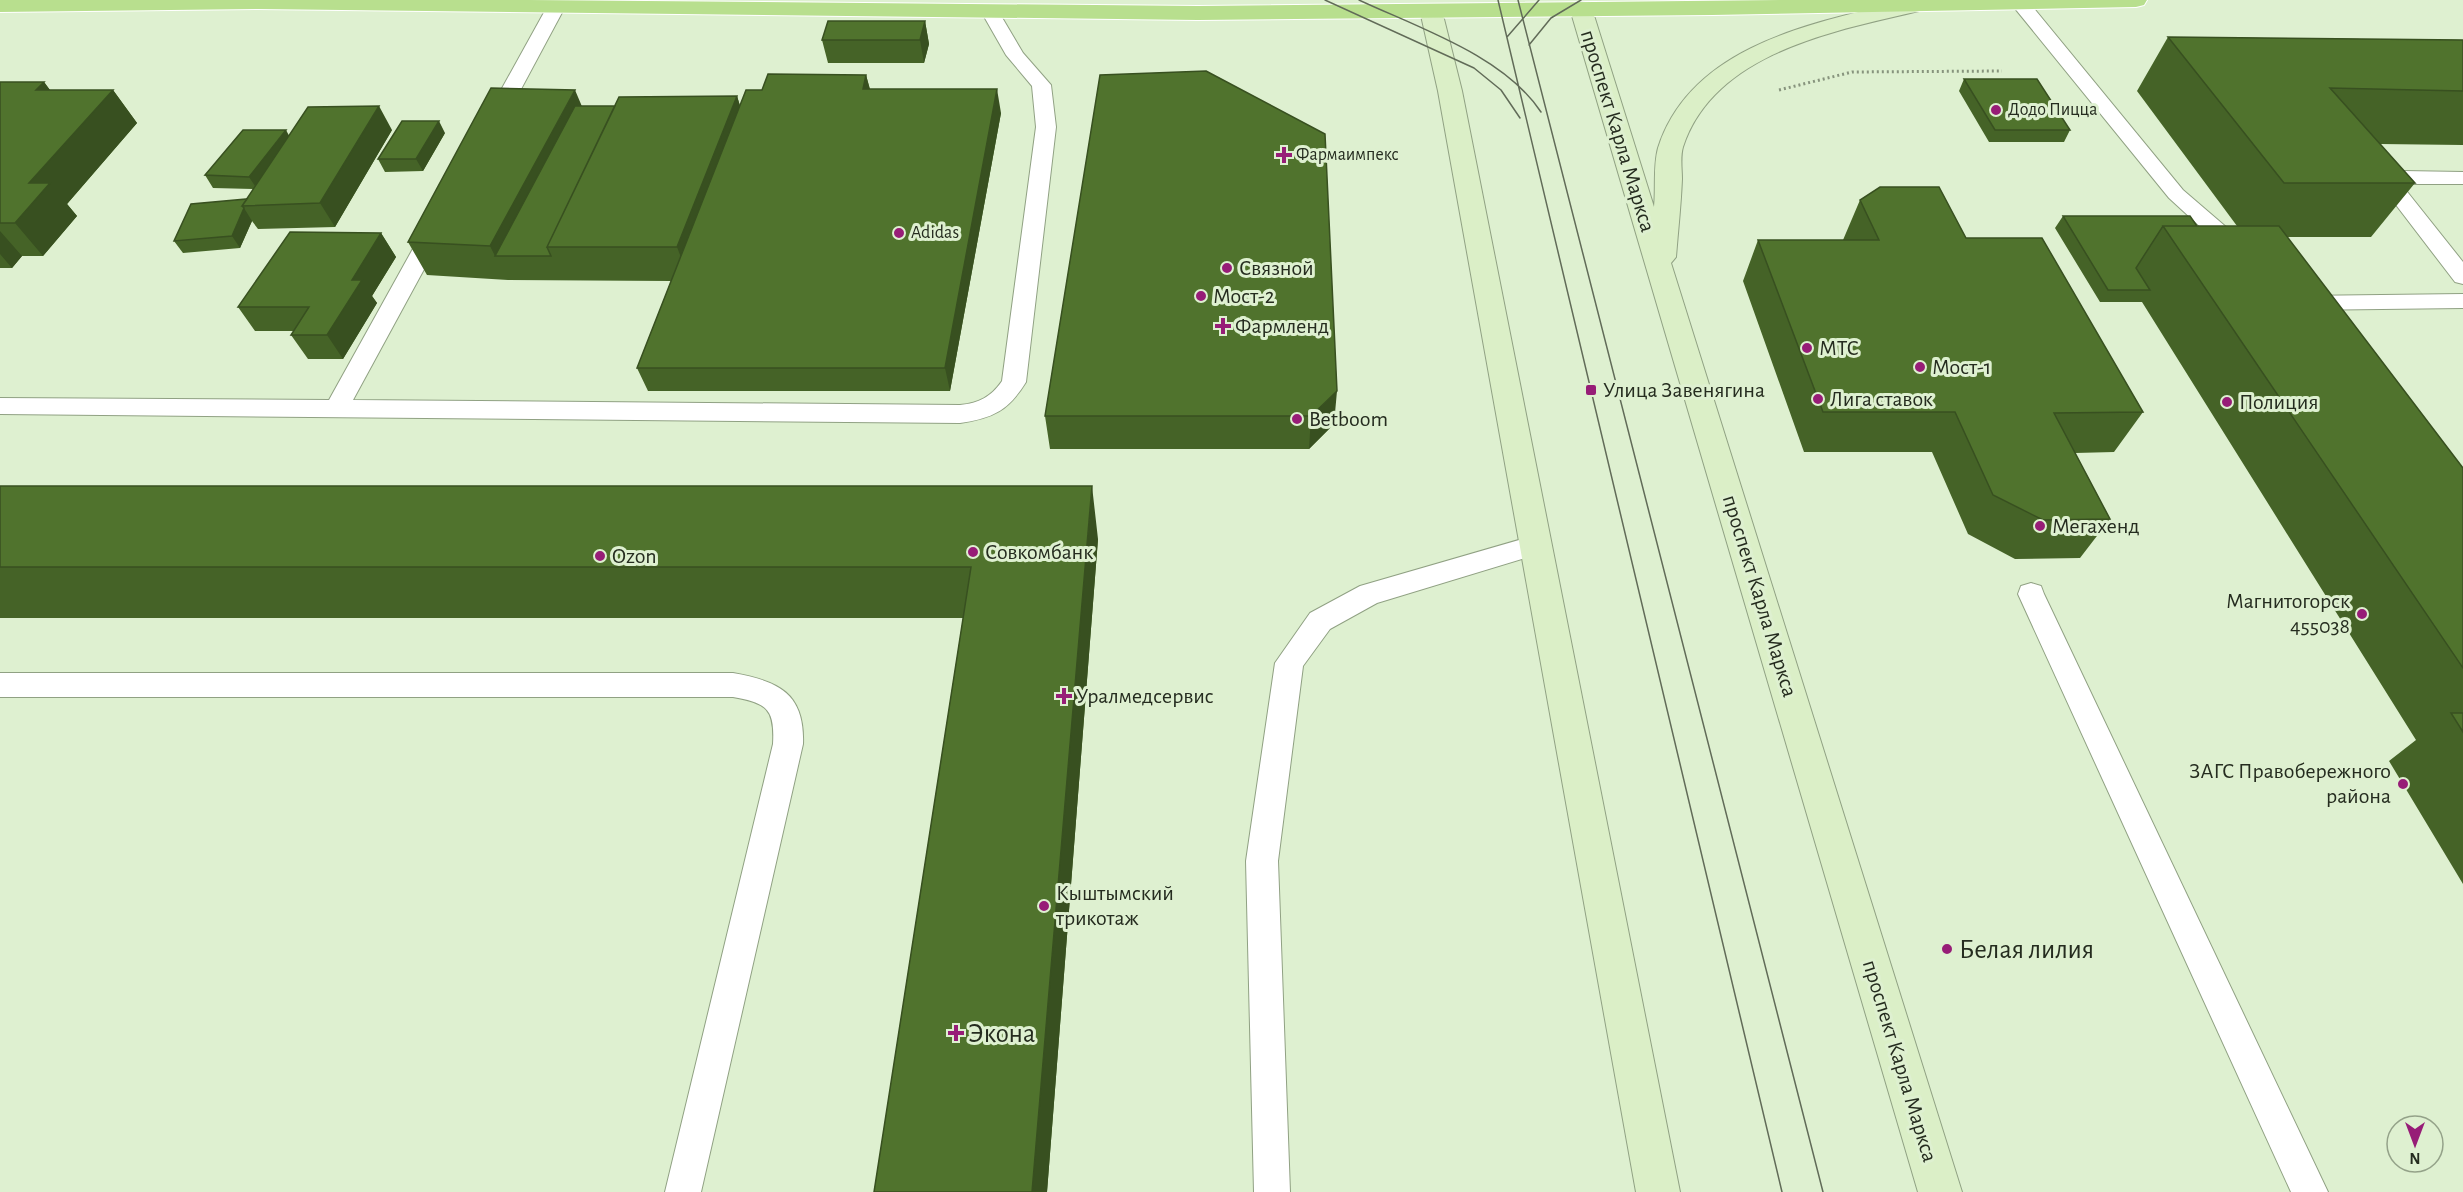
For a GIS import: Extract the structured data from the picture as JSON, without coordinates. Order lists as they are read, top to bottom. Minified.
{"streets":{"main road":["проспект Карла Маркса"]},"places":{"other":["Додо Пицца","Adidas","Связной","Мост-2","МТС","Мост-1","Лига ставок","Полиция","Betboom","Мегахенд","Совкомбанк","Ozon","Магнитогорск 455038","ЗАГС Правобережного района","Кыштымский трикотаж","Белая лилия"],"health":["Фармаимпекс","Фармленд","Уралмедсервис","Экона"],"transit":["Улица Завенягина"]},"north":"bottom"}
